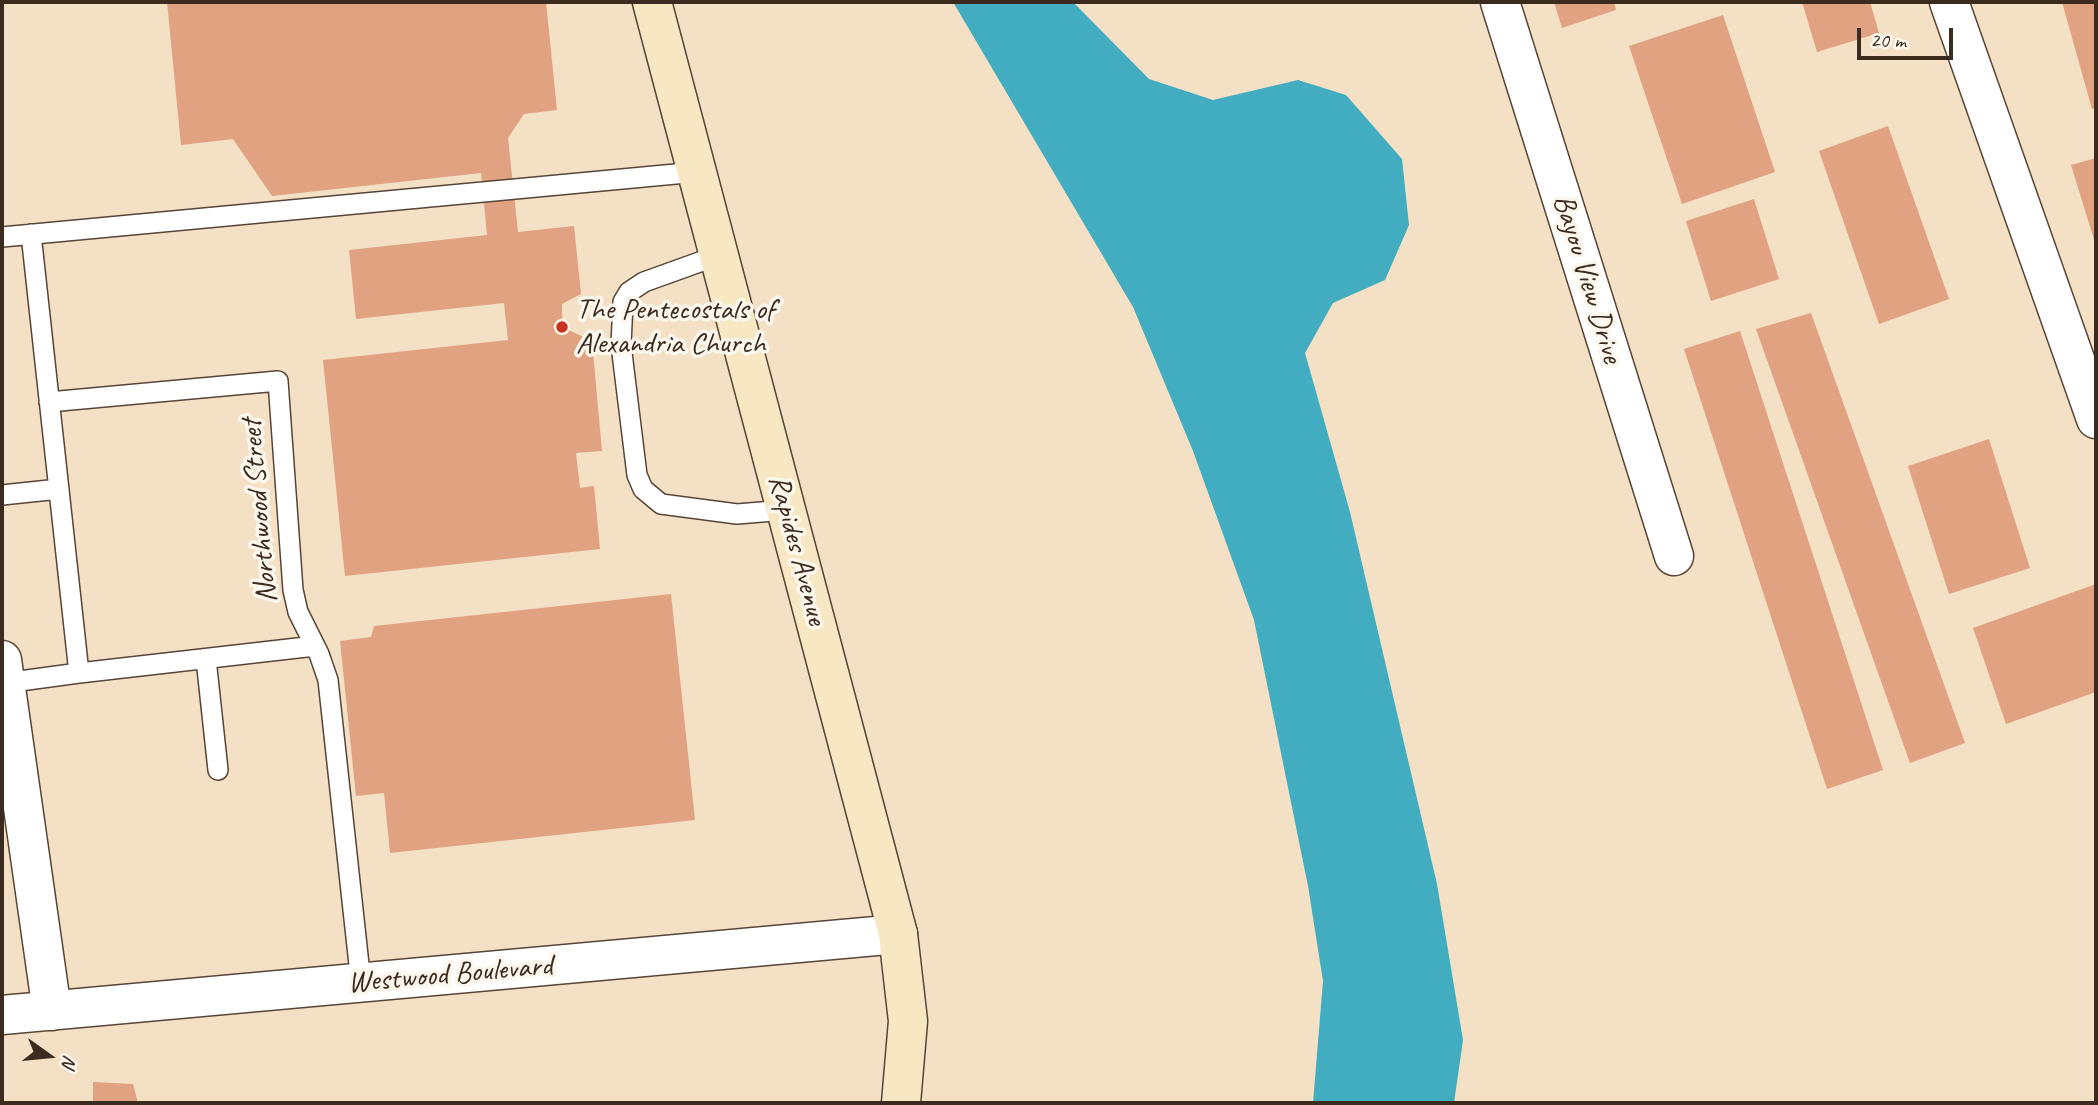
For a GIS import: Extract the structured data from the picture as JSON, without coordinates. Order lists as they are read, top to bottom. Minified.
{"streets":{"main road":["Rapides Avenue"],"street":["Bayou View Drive","Westwood Boulevard"],"lane":["Northwood Street"]},"crossings":[["Northwood Street","Westwood Boulevard"],["Rapides Avenue","Westwood Boulevard"]],"places":["The Pentecostals of Alexandria Church"],"scale_bar":"20 m","north":"right"}
